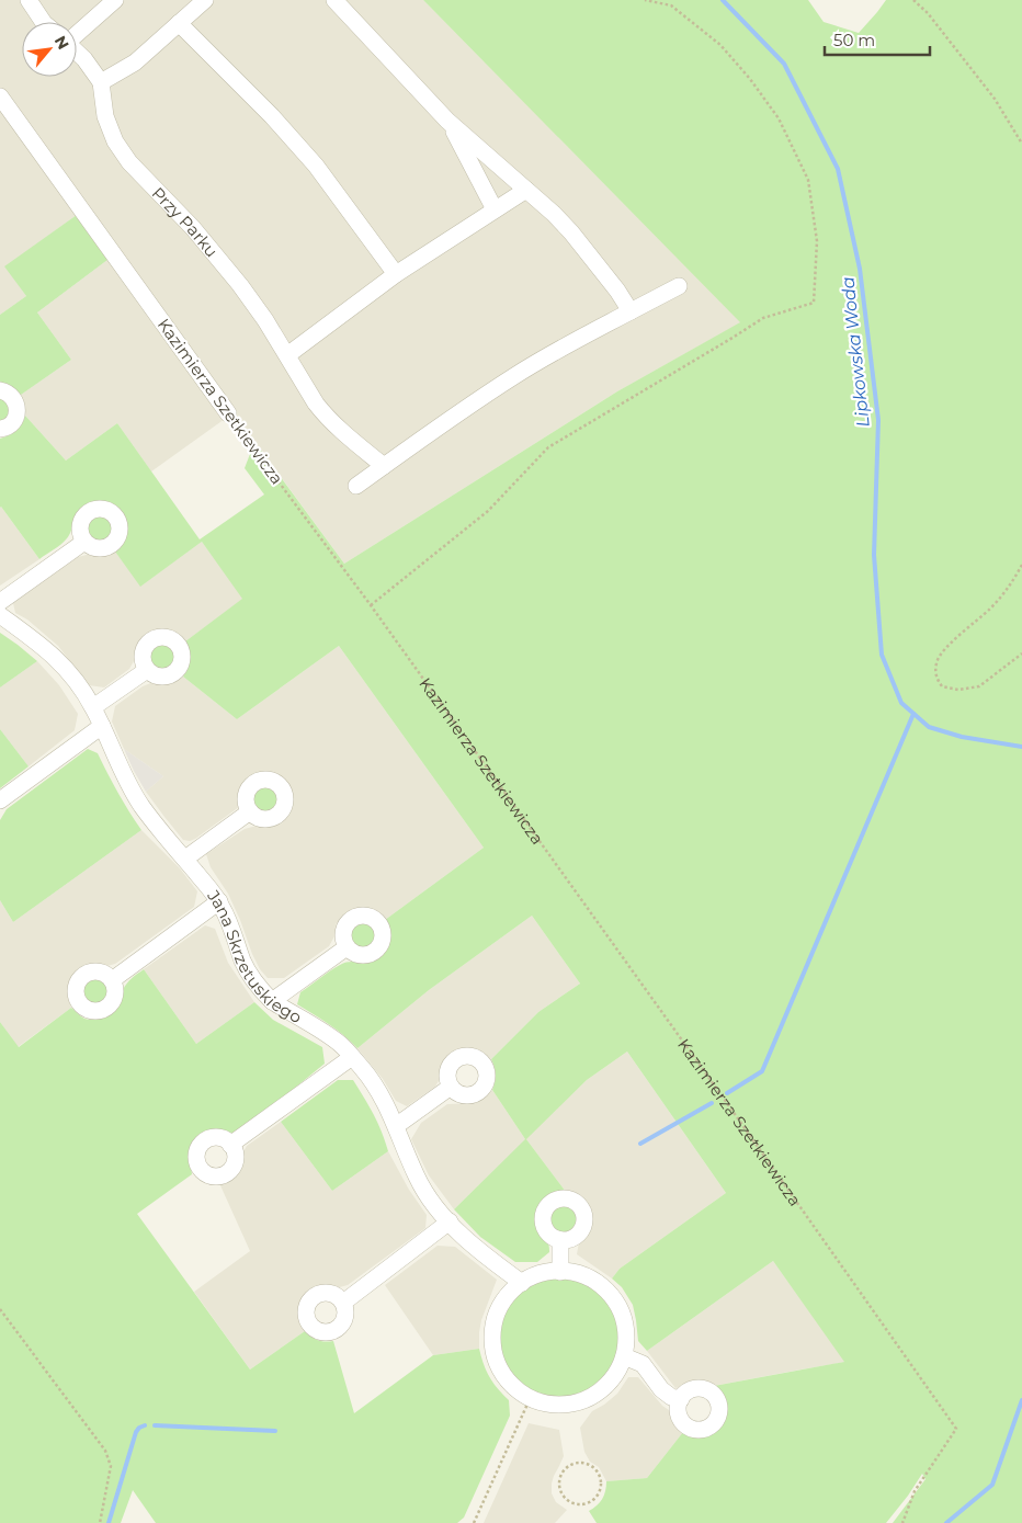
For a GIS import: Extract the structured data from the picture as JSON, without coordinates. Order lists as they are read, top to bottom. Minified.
{"streets":{"street":["Przy Parku","Kazimierza Szetkiewicza","Jana Skrzetuskiego"]},"water":["Lipkowska Woda"],"scale_bar":"50 m","north":"top right"}
